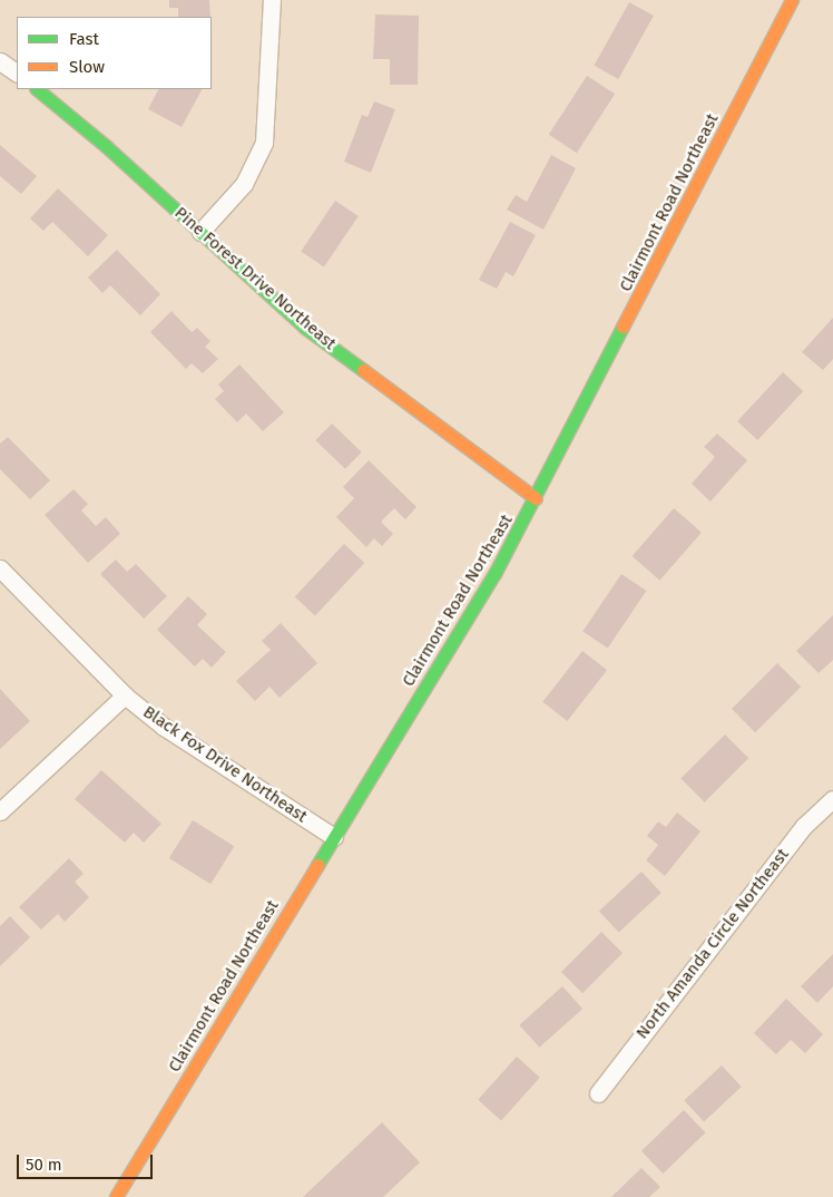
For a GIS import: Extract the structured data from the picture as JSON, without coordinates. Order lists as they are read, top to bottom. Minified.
{"streets":{"main road":["Clairmont Road Northeast","Pine Forest Drive Northeast"],"street":["Black Fox Drive Northeast","North Amanda Circle Northeast"]},"crossings":[["Clairmont Road Northeast","Pine Forest Drive Northeast"],["Clairmont Road Northeast","Black Fox Drive Northeast"]],"legend":["Fast","Slow"],"scale_bar":"50 m"}
